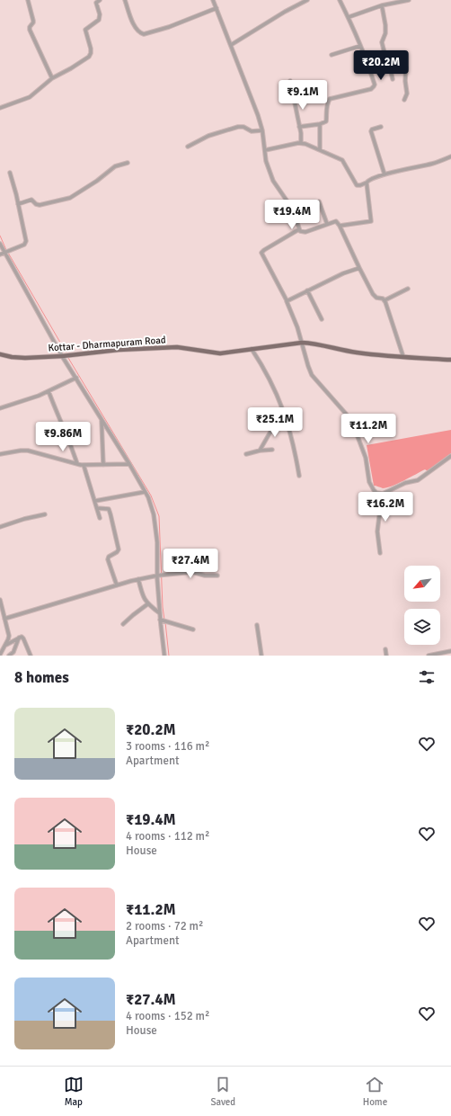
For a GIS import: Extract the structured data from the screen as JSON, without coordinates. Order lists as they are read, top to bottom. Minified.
{"streets":{"main road":["Kottar - Dharmapuram Road"]},"north":"bottom left","page":{"price":["₹20.2M","₹9.1M","₹19.4M","₹25.1M","₹11.2M","₹9.86M","₹16.2M","₹27.4M"],"heading":"8 homes","list":[{"name":"₹20.2M","note":"3 rooms · 116 m² · Apartment"},{"name":"₹19.4M","note":"4 rooms · 112 m² · House"},{"name":"₹11.2M","note":"2 rooms · 72 m² · Apartment"},{"name":"₹27.4M","note":"4 rooms · 152 m² · House"}],"tabs":["Map","Saved","Home"]}}
